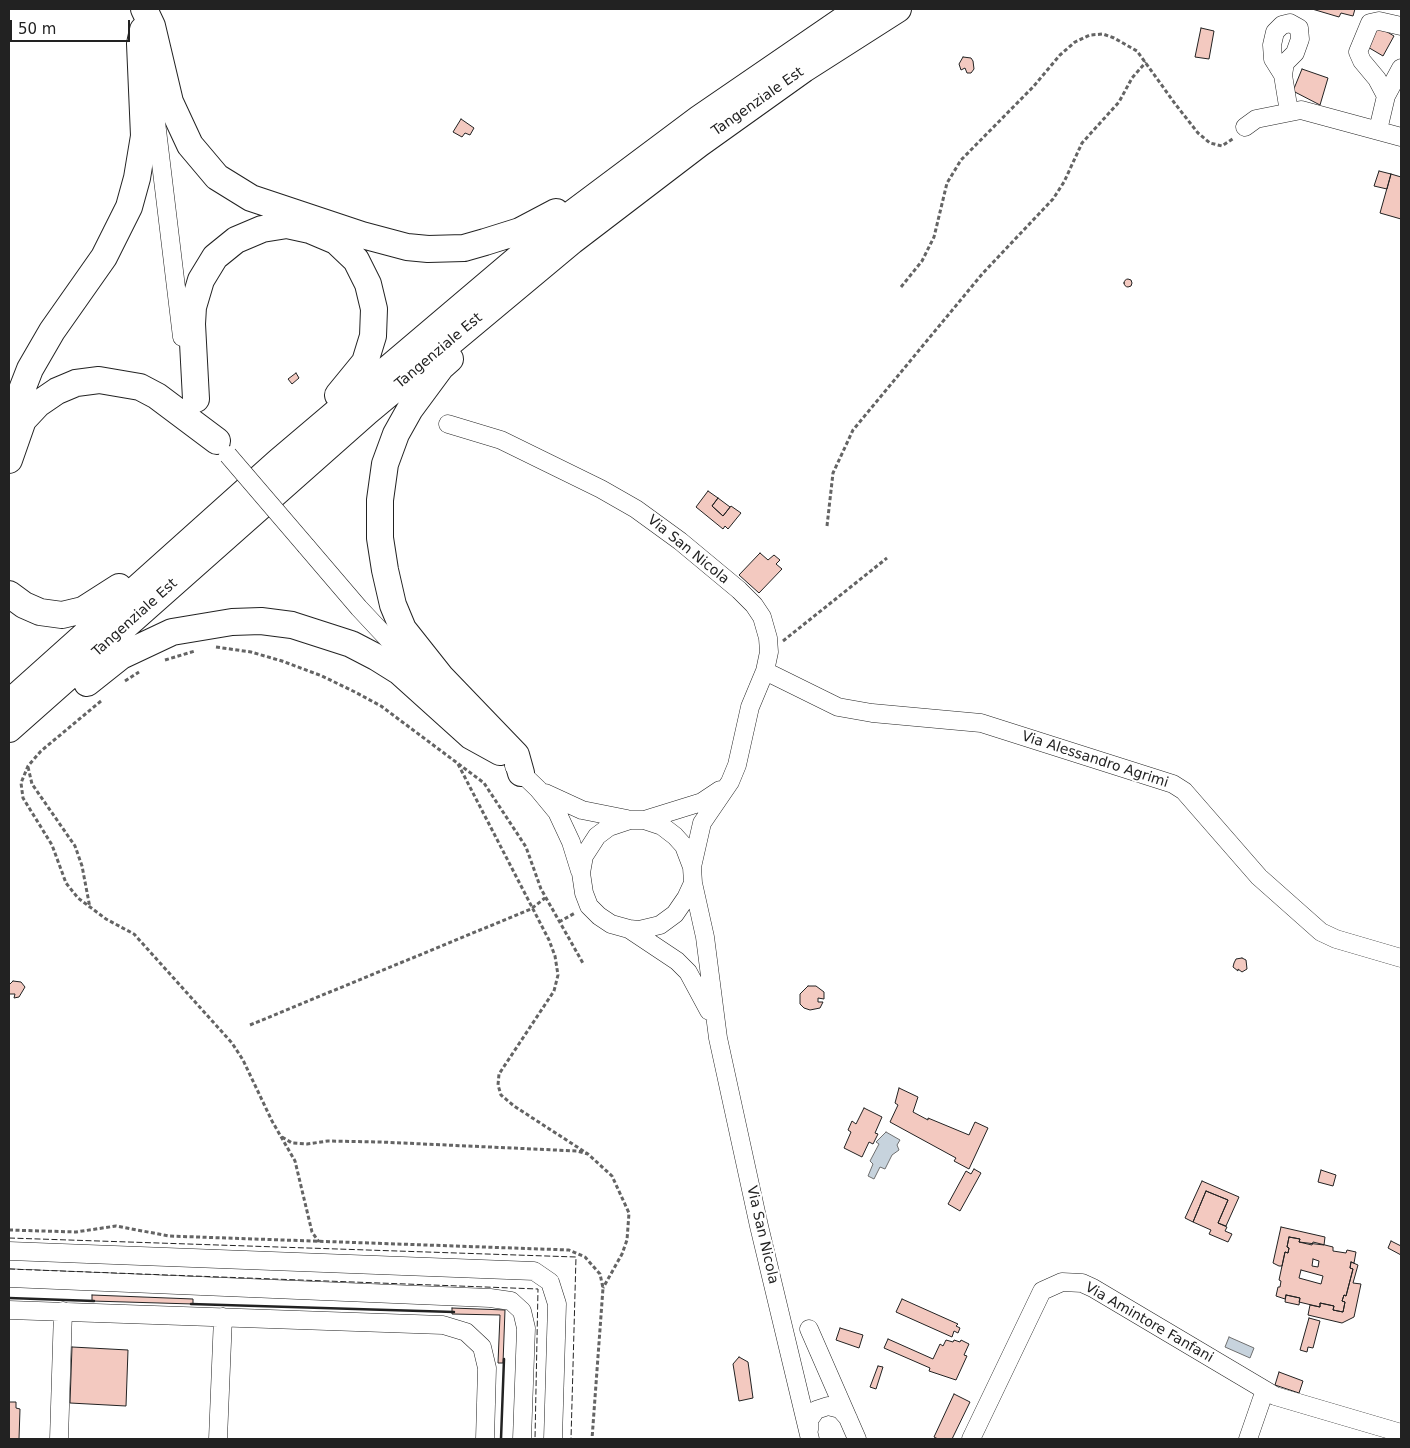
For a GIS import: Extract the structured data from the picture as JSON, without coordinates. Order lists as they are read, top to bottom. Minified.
{"streets":{"highway":["Tangenziale Est"],"street":["Via San Nicola","Via Alessandro Agrimi","Via Amintore Fanfani"]},"crossings":[["Via San Nicola","Via Alessandro Agrimi"]],"scale_bar":"50 m"}
